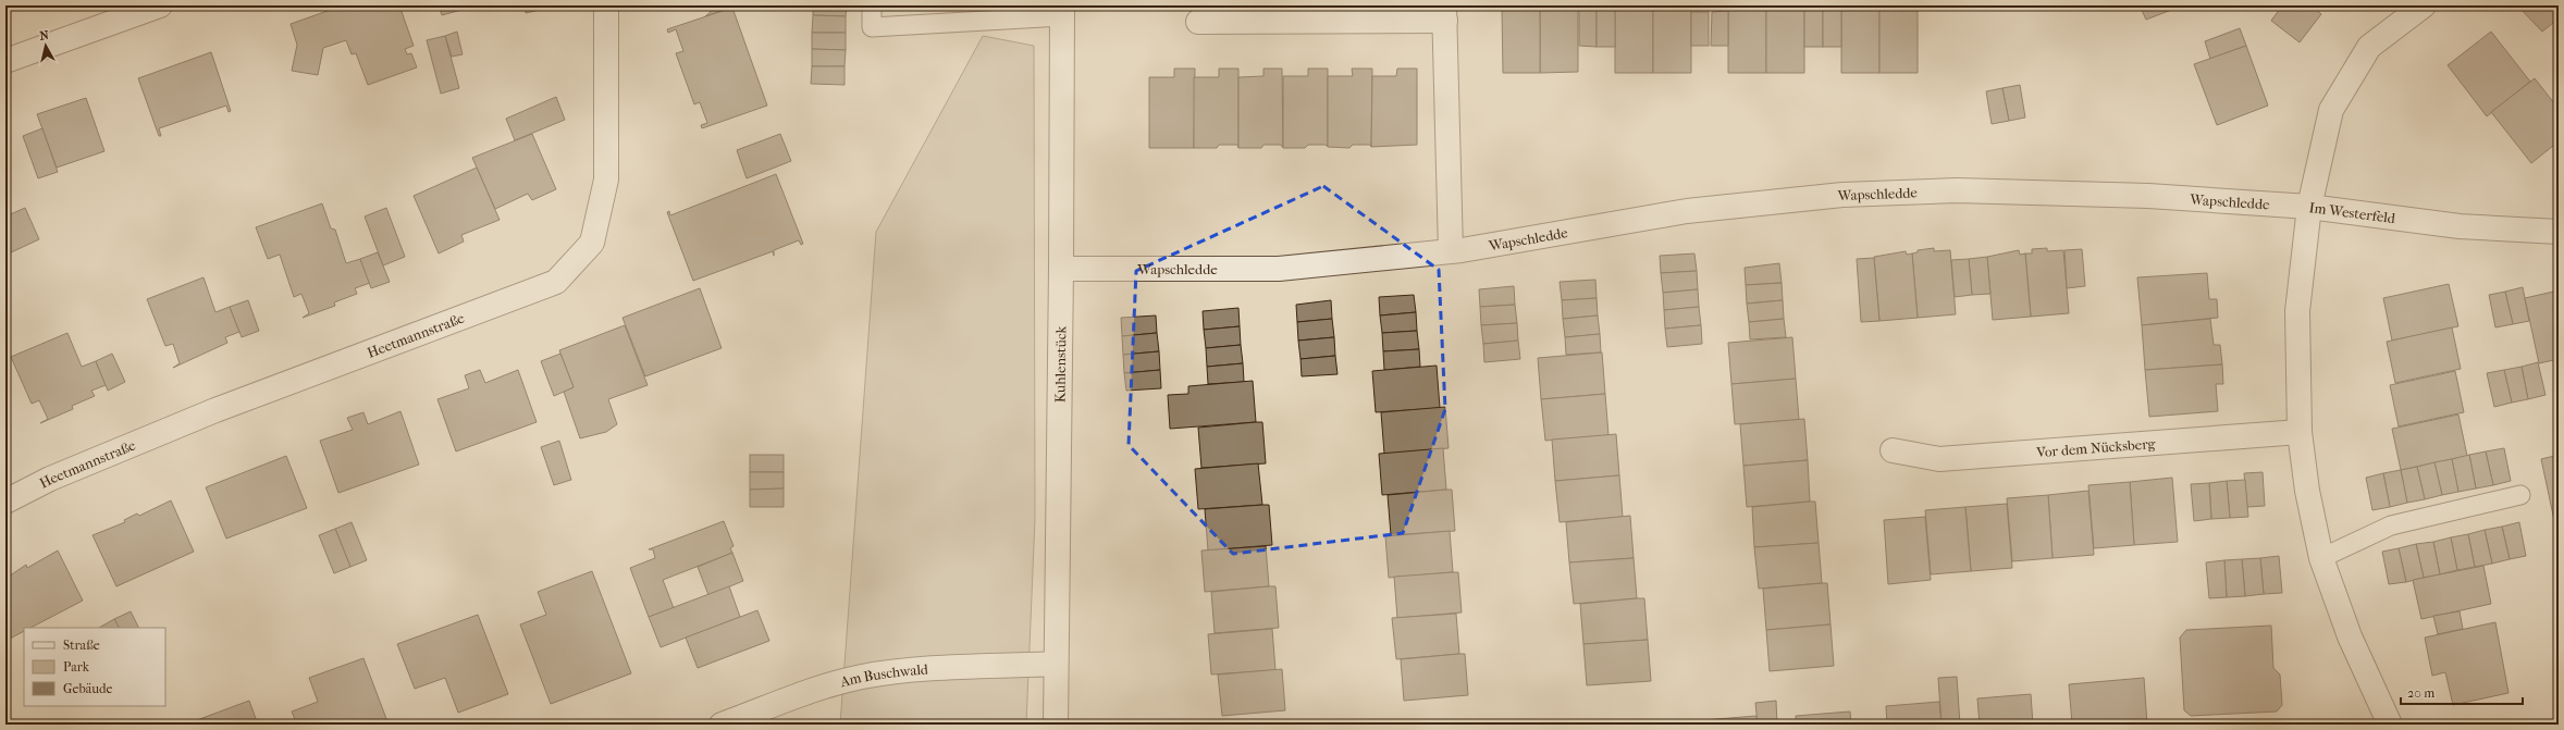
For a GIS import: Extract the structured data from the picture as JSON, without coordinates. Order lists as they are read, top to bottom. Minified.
{"streets":{"street":["Wapschledde","Im Westerfeld","Heetmannstraße","Kuhlenstück","Vor dem Nücksberg","Am Buschwald"]},"crossings":[["Wapschledde","Im Westerfeld"],["Wapschledde","Kuhlenstück"],["Kuhlenstück","Am Buschwald"]],"legend":["Straße","Park","Gebäude"],"scale_bar":"20 m","north":"top"}
